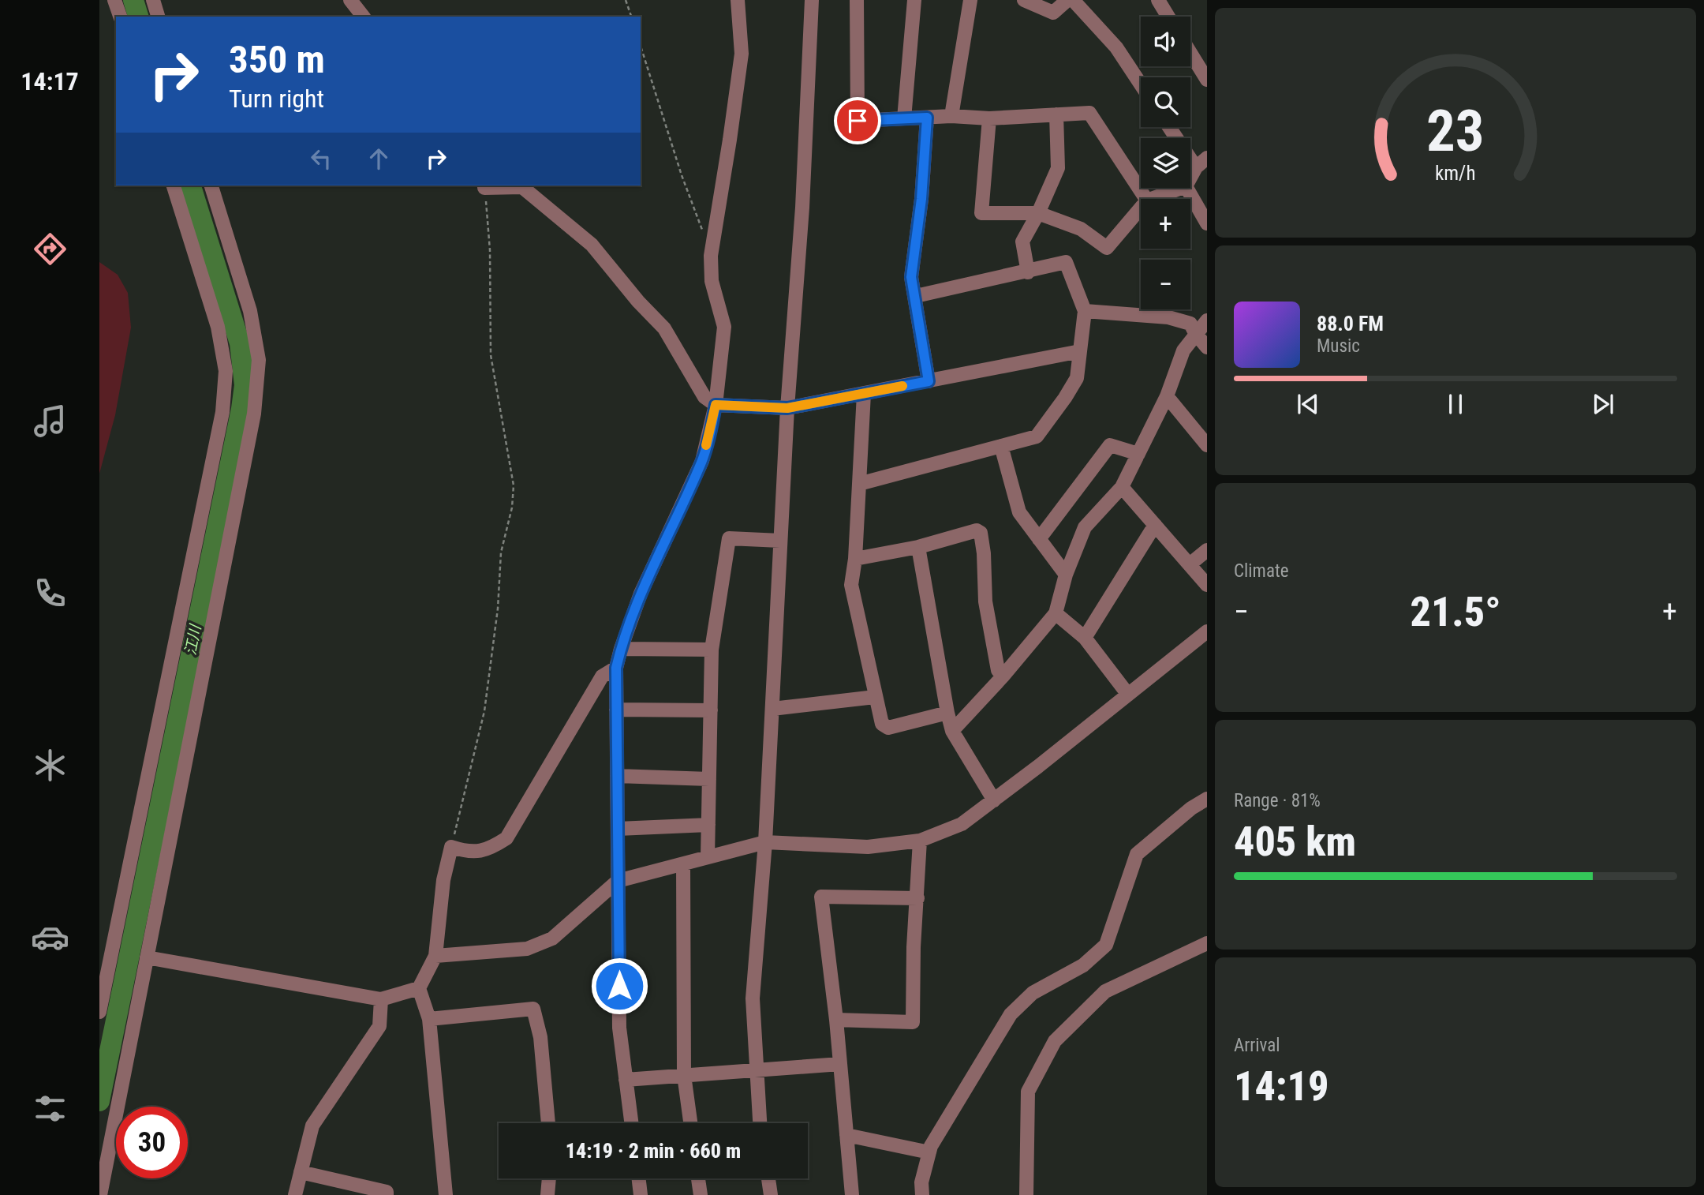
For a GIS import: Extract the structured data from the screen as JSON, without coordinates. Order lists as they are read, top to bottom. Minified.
{"water":["江川"],"page":{"tabs":"14:17","map_buttons":["+","−"],"turn":["350 m","Turn right"],"song":["88.0 FM","Music"],"tile":["Climate",["Range · 81%","405 km"],["Arrival","14:19"]],"heat":["−","21.5°","+"],"limit":"30","trip":"14:19 · 2 min · 660 m","gauge":["23","km/h"]}}
